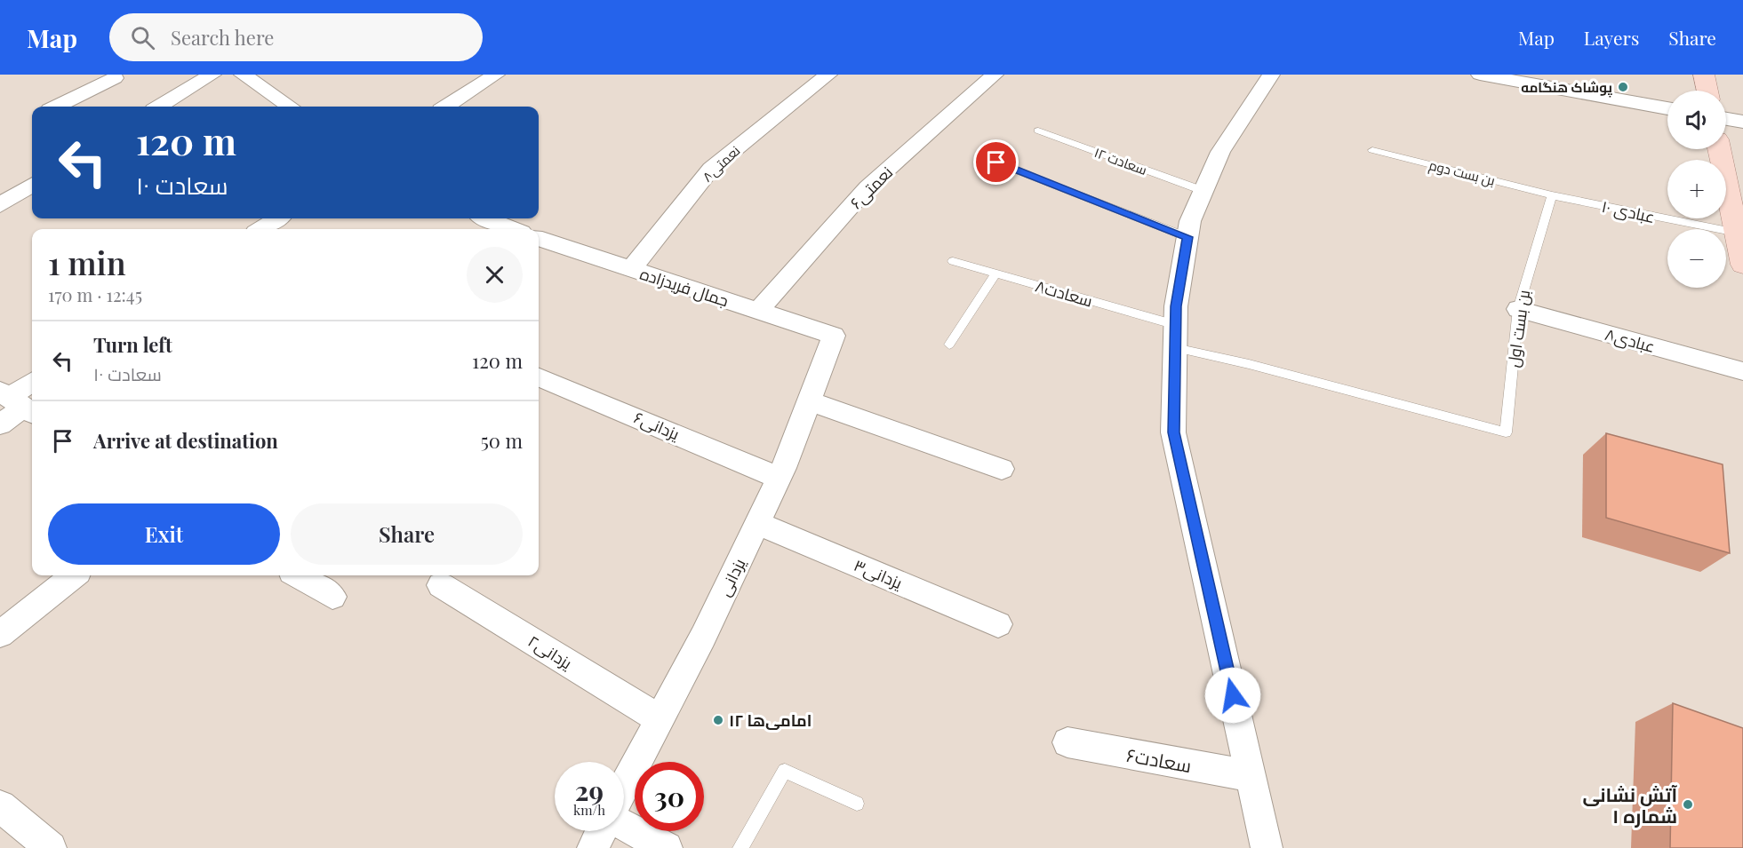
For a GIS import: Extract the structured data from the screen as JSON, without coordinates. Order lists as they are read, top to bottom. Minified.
{"streets":{"street":["نعمتی۸","نعمتی۶","جمال فریدزاده","عبادی۸","یزدانی۶","یزدانی۳","یزدانی","یزدانی۲","سعادت۶"],"lane":["سعادت ۱۲","بن بست دوم","عبادی ۱۰","سعادت۸","بن بست اول"]},"crossings":[["نعمتی۸","جمال فریدزاده"],["بن بست دوم","عبادی ۱۰"],["بن بست دوم","بن بست اول"],["نعمتی۶","جمال فریدزاده"],["عبادی ۱۰","بن بست اول"],["جمال فریدزاده","یزدانی"],["سعادت۸","بن بست اول"],["بن بست اول","عبادی۸"],["یزدانی۶","یزدانی"],["یزدانی۳","یزدانی"],["یزدانی","یزدانی۲"]],"places":["پوشاک هنگامه","۱۲ امامی‌ها","آتش نشانی شماره ۱"],"page":{"header":"Map","search":"Search here","nav":["Map","Layers","Share"],"map_buttons":["+","−"],"turn":["120 m","سعادت ۱۰"],"heading":["1 min","170 m · 12:45"],"list":[{"name":"Turn left","note":"سعادت ۱۰","value":"120 m"},{"name":"Arrive at destination","value":"50 m"}],"buttons":["Exit","Share"],"speed":"29 km/h","limit":"30"}}
